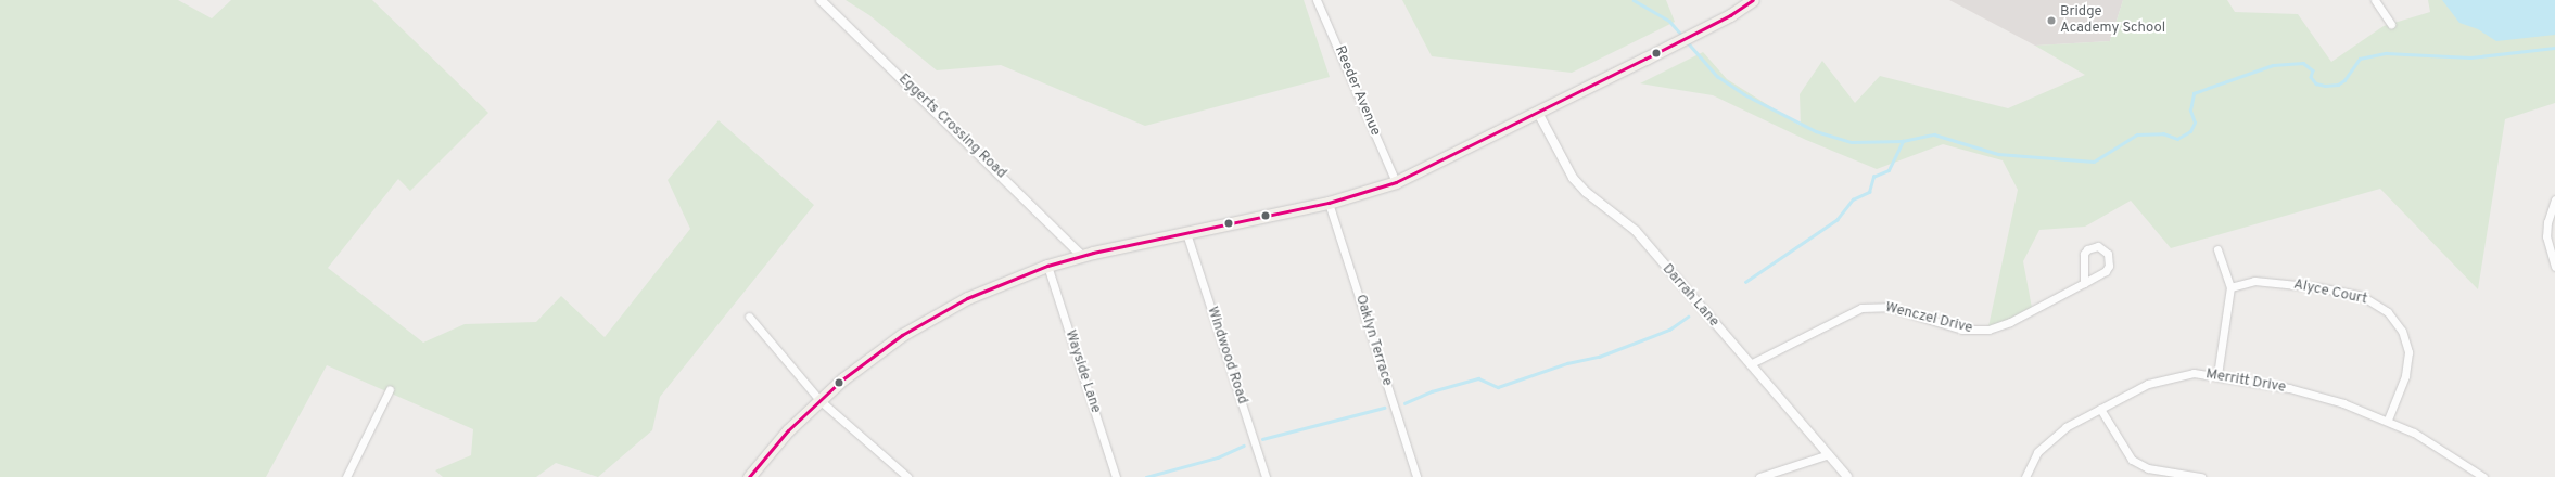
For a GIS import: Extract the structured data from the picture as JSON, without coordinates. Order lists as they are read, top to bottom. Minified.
{"streets":{"street":["Reeder Avenue","Eggerts Crossing Road","Alyce Court","Darrah Lane","Wenczel Drive","Oaklyn Terrace","Windwood Road","Wayside Lane","Merritt Drive"]},"crossings":[["Alyce Court","Merritt Drive"],["Darrah Lane","Wenczel Drive"]],"places":["Bridge Academy School"]}
